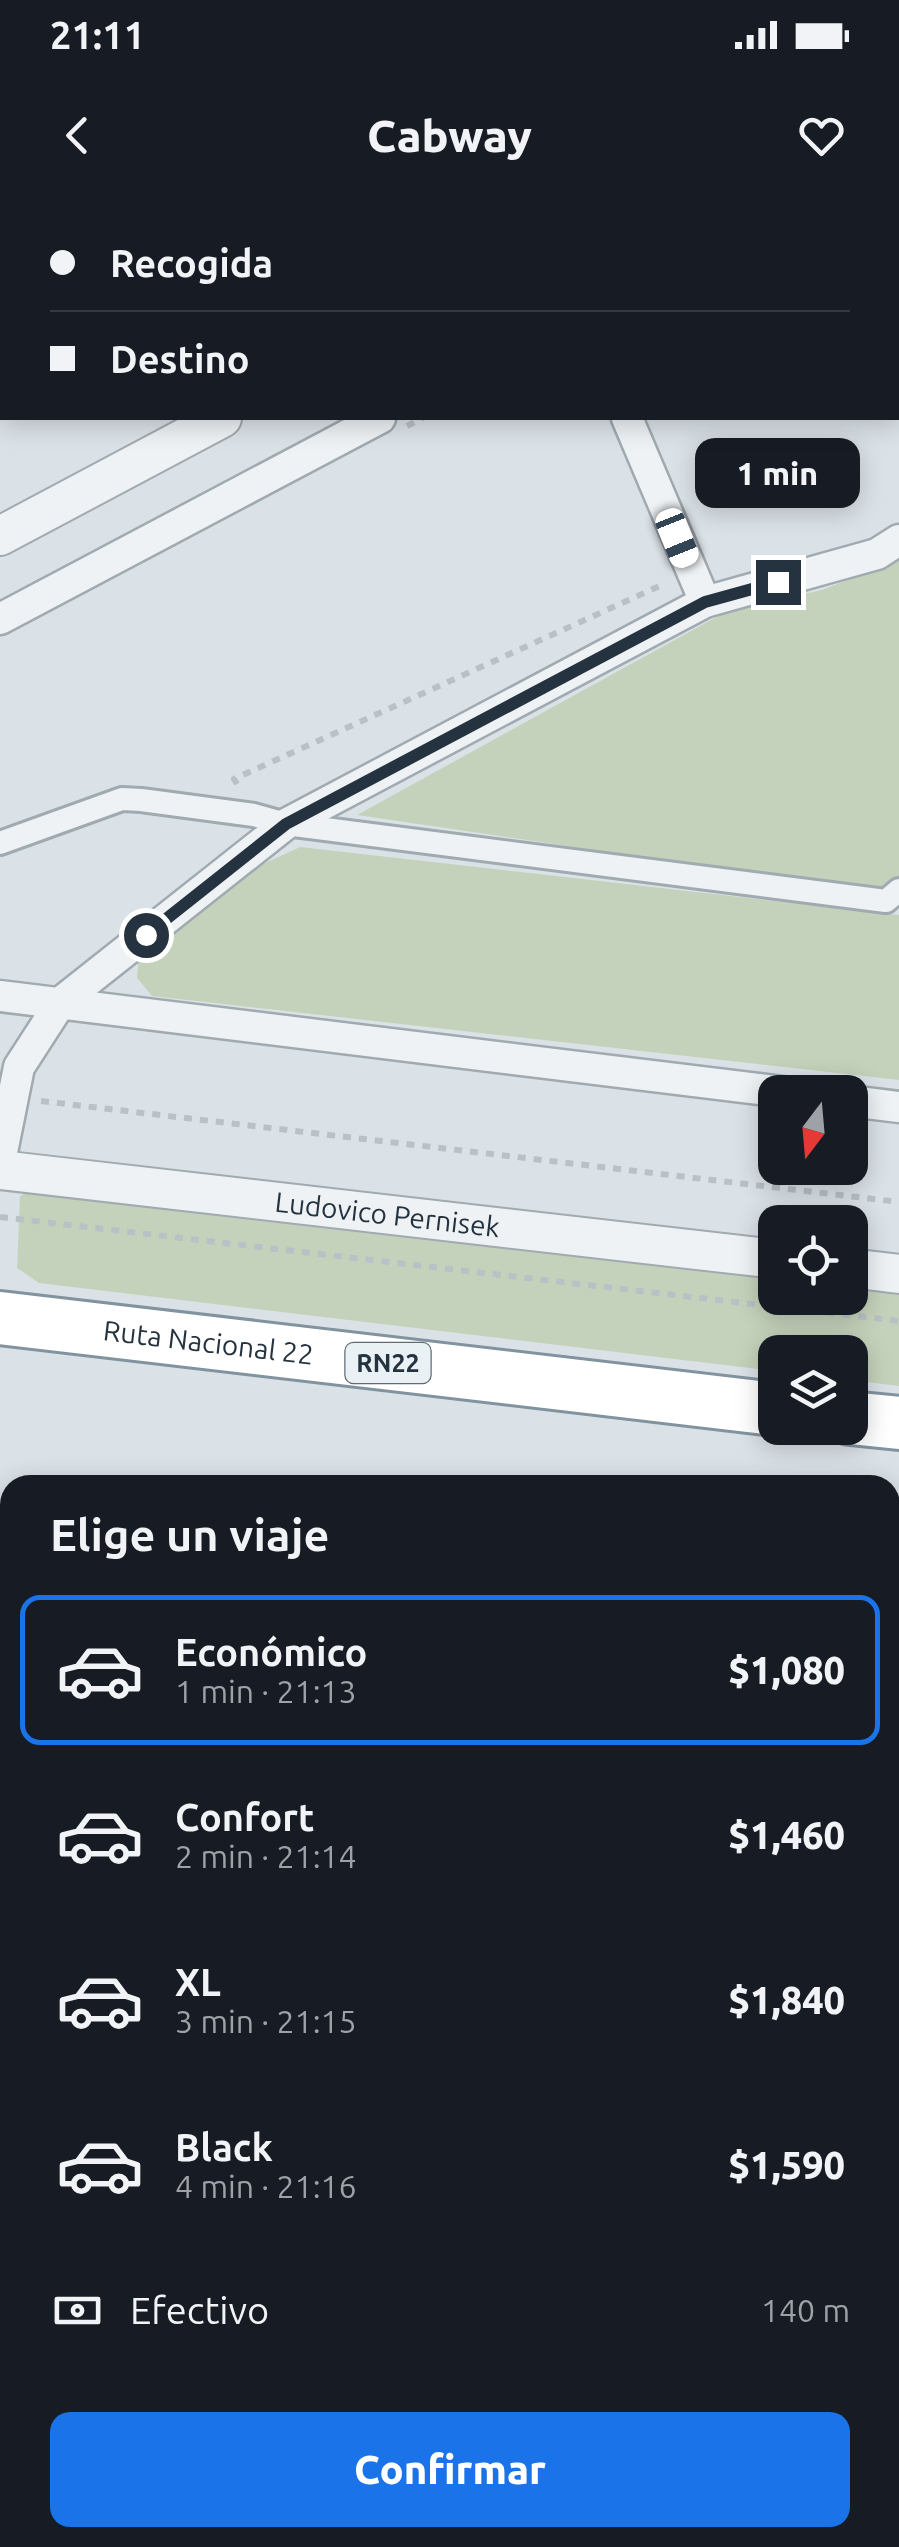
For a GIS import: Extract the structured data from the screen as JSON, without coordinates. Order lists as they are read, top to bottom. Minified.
{"streets":{"highway":["Ruta Nacional 22","RN22"],"street":["Ludovico Pernisek"]},"north":"bottom","page":{"status":"21:11","header":"Cabway","banner":["Recogida","Destino"],"bubble":"1 min","heading":"Elige un viaje","list":[{"name":"Económico","note":"1 min · 21:13","value":"$1,080"},{"name":"Confort","note":"2 min · 21:14","value":"$1,460"},{"name":"XL","note":"3 min · 21:15","value":"$1,840"},{"name":"Black","note":"4 min · 21:16","value":"$1,590"}],"pay":["Efectivo","140 m"],"buttons":"Confirmar"}}
